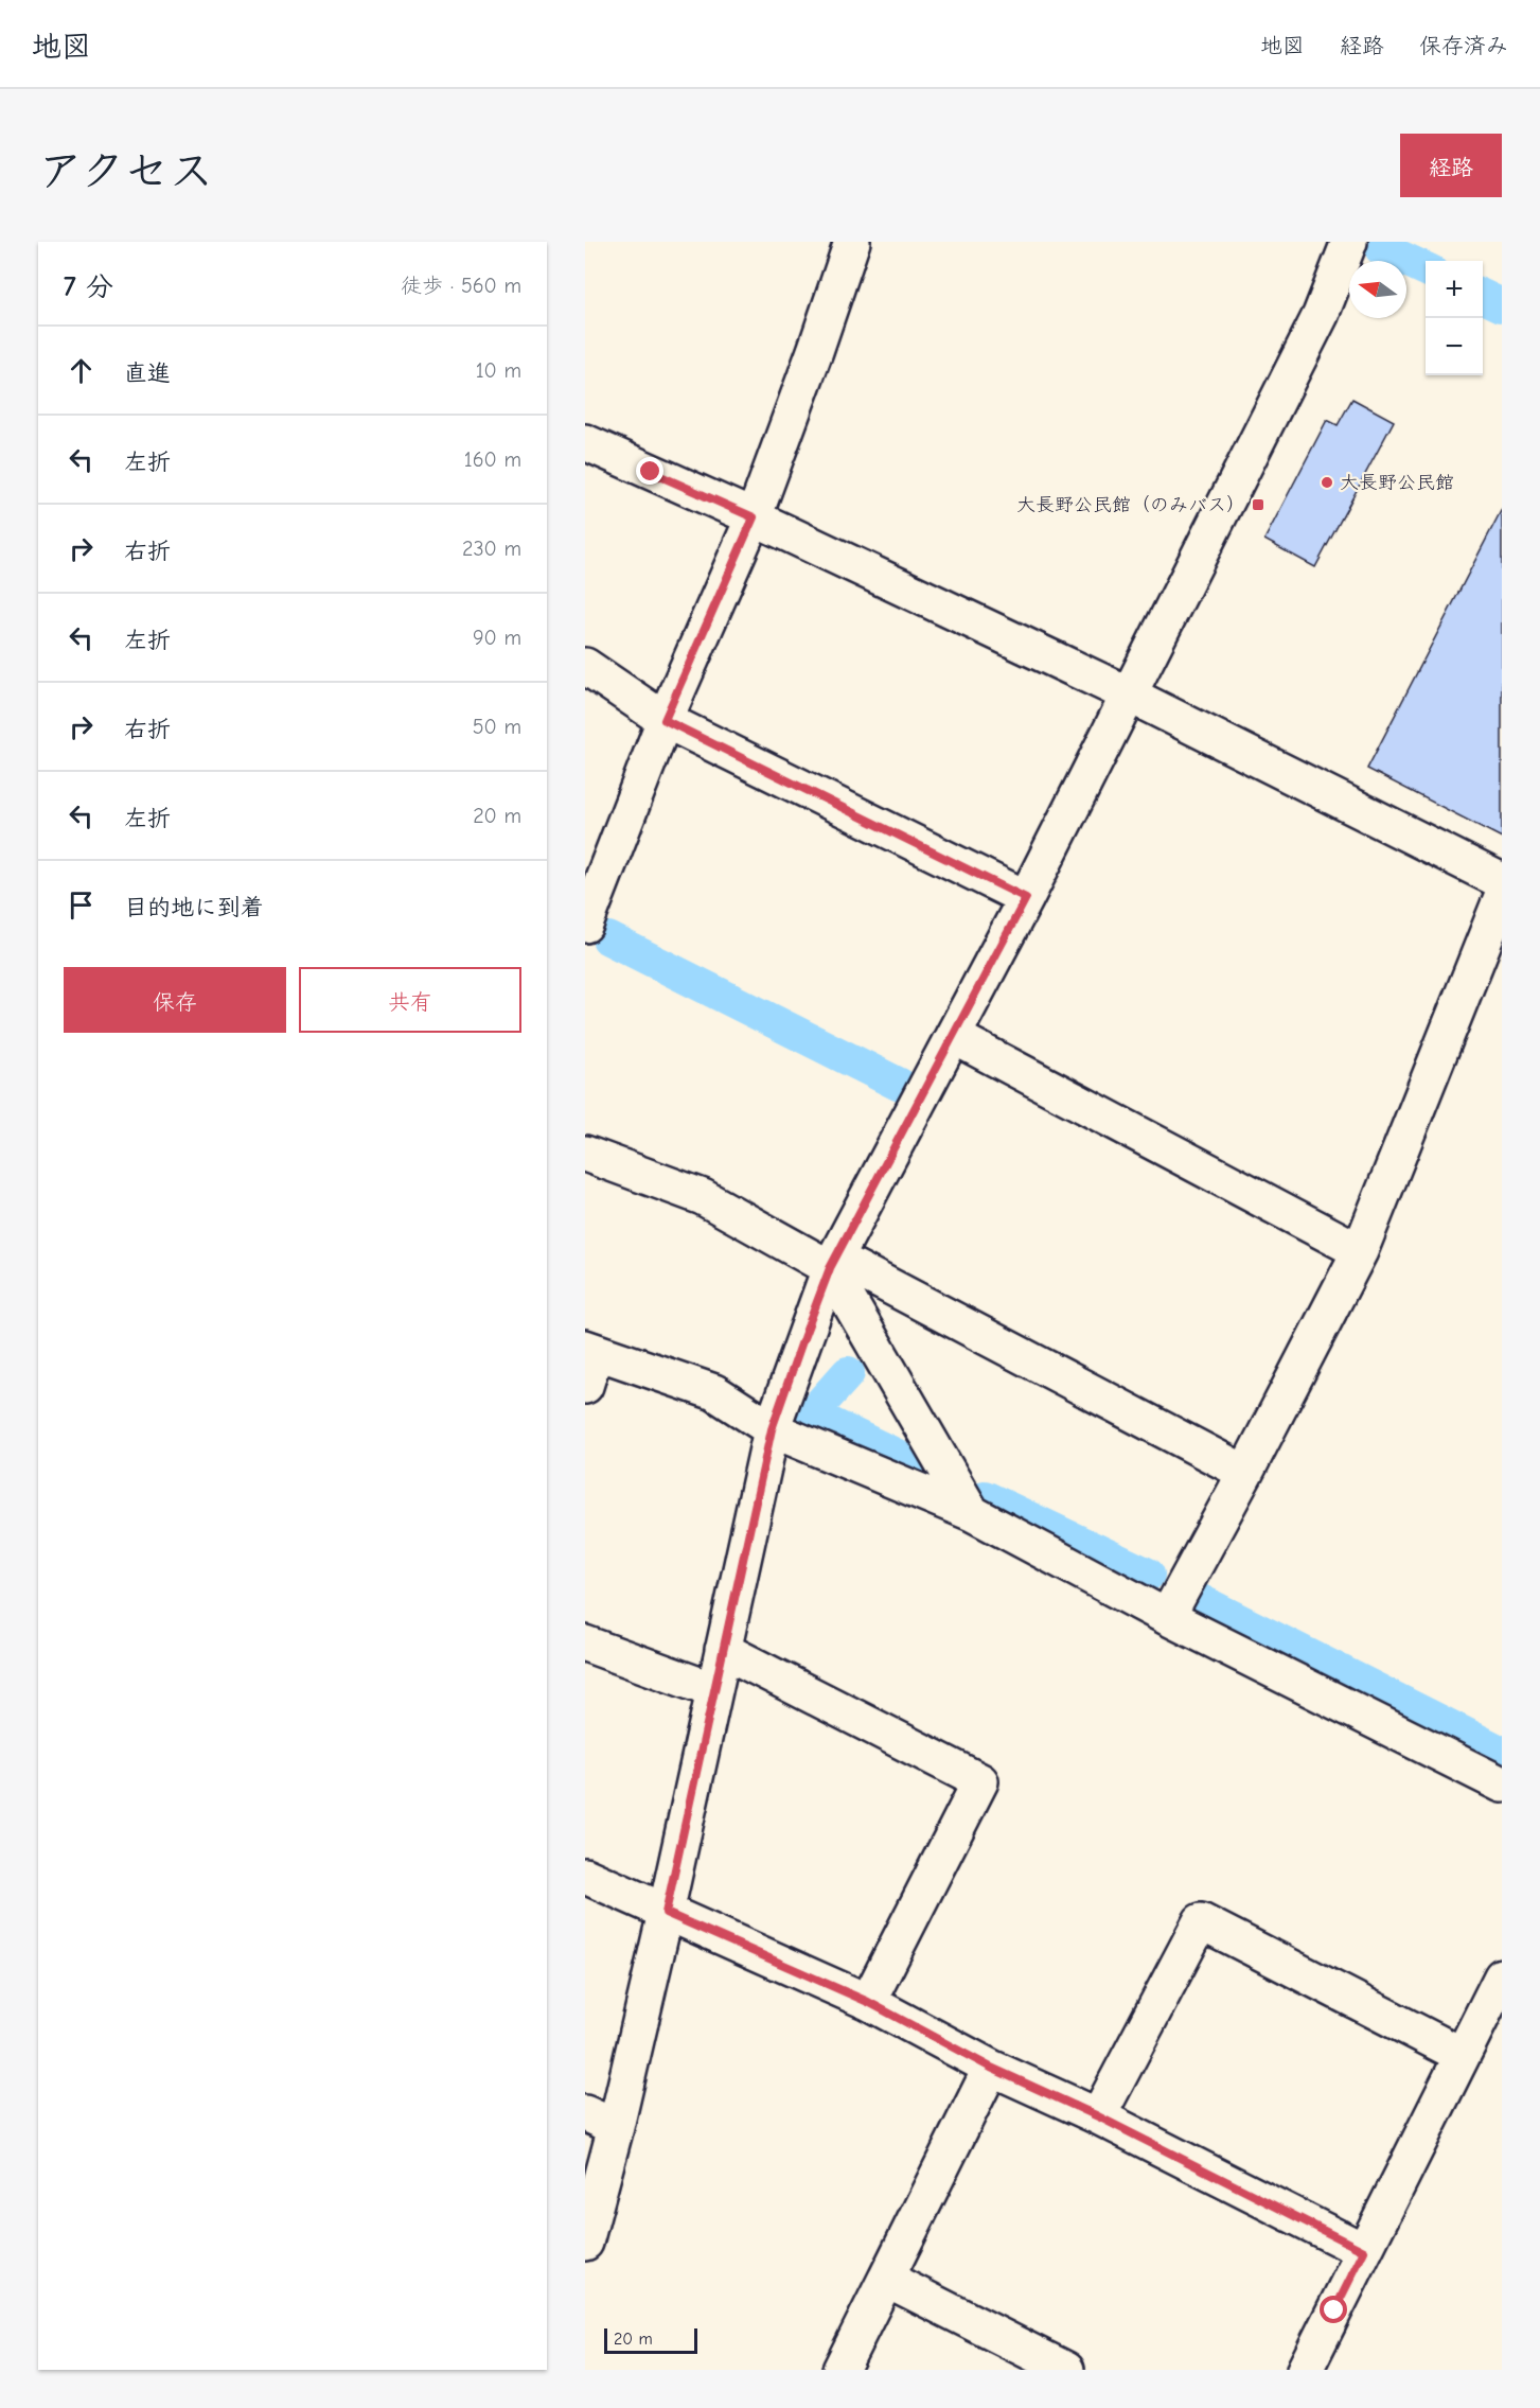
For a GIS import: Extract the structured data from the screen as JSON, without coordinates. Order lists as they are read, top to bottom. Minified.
{"places":{"other":["大長野公民館"],"transit":["大長野公民館（のみバス）"]},"scale_bar":"20 m","north":"left","page":{"header":"地図","nav":["地図","経路","保存済み"],"title":"アクセス","buttons":["経路",["保存","共有"]],"heading":["7 分","徒歩 · 560 m"],"map_buttons":["+","−"],"list":[["直進","10 m"],["左折","160 m"],["右折","230 m"],["左折","90 m"],["右折","50 m"],["左折","20 m"],"目的地に到着"],"scale":"20 m"}}
